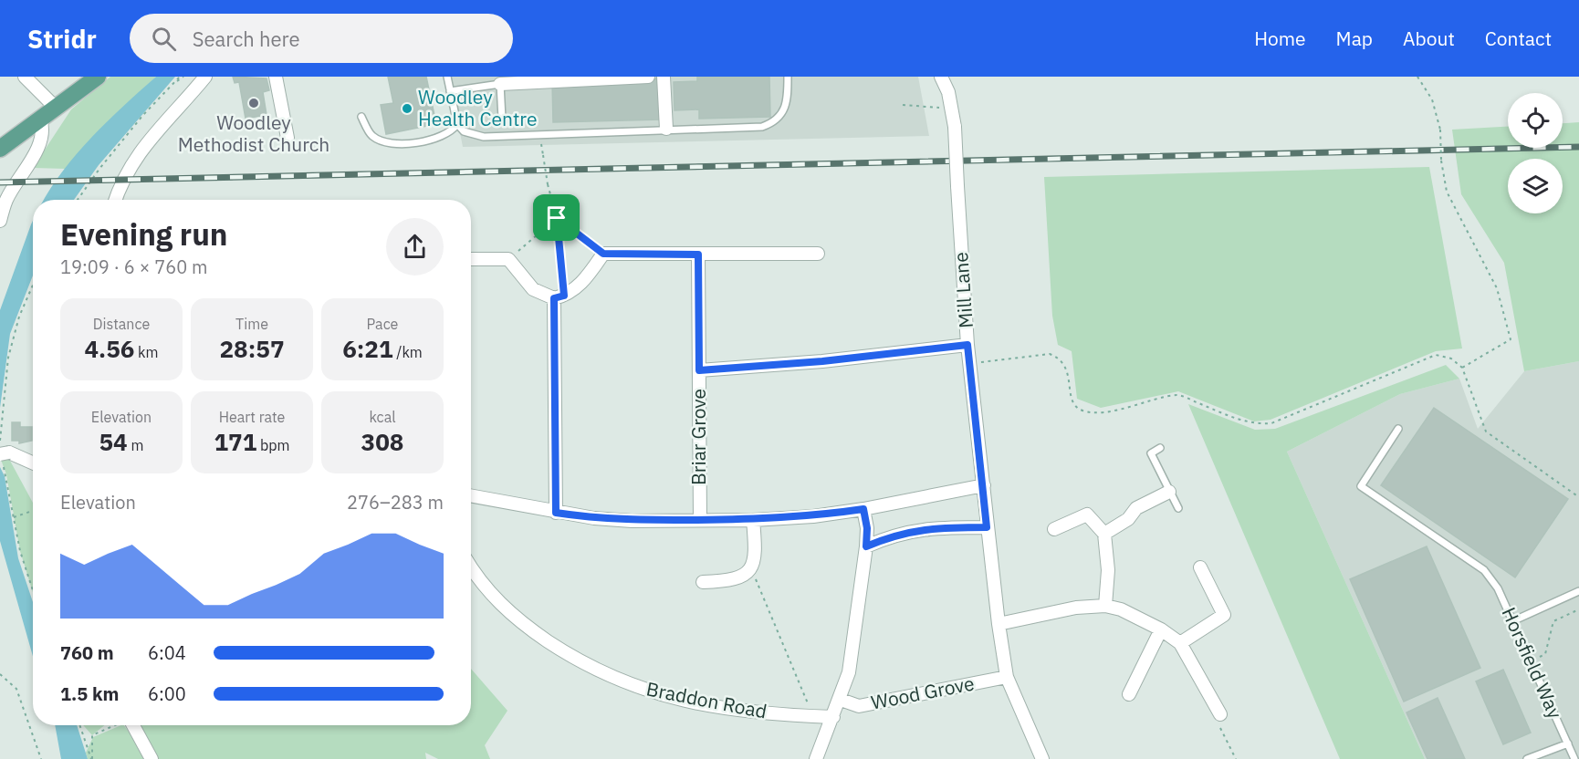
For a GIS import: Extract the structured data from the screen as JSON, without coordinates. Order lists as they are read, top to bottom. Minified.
{"streets":{"street":["Mill Lane","Briar Grove","Wood Grove","Braddon Road"],"lane":["Horsfield Way"]},"crossings":[["Mill Lane","Wood Grove"]],"places":["Woodley Methodist Church","Woodley Health Centre"],"page":{"header":"Stridr","search":"Search here","nav":["Home","Map","About","Contact"],"heading":["Evening run","19:09 · 6 × 760 m"],"stats":[["Distance","4.56 km"],["Time","28:57"],["Pace","6:21 /km"],["Elevation","54 m"],["Heart rate","171 bpm"],["kcal","308"]],"chart":["Elevation","276–283 m"],"list":[{"name":"760 m","note":"6:04"},{"name":"1.5 km","note":"6:00"}]}}
